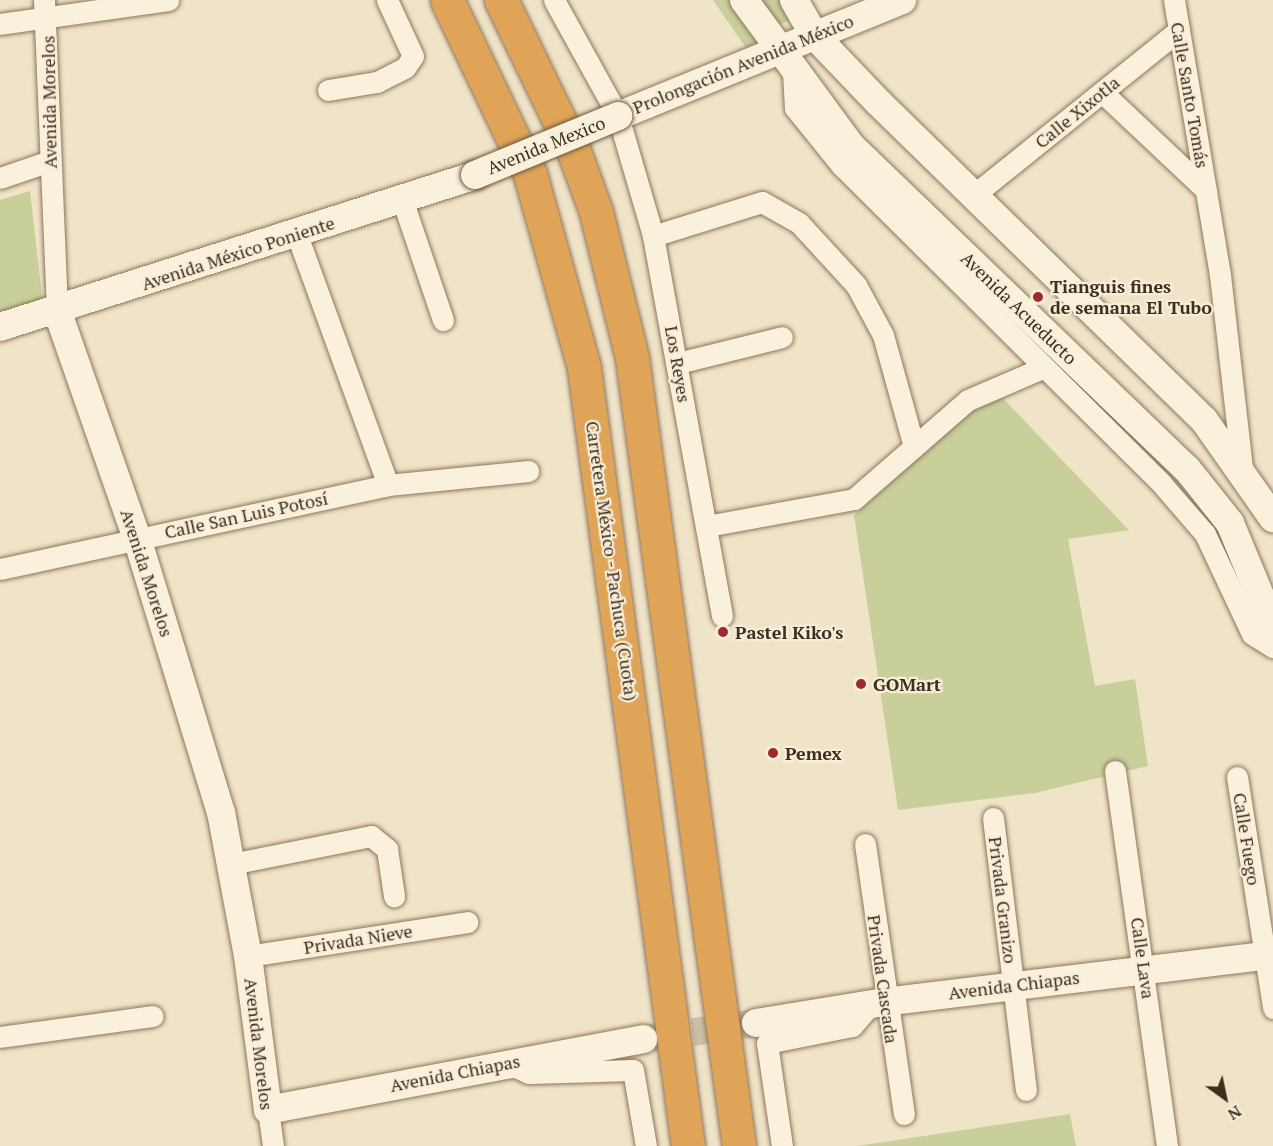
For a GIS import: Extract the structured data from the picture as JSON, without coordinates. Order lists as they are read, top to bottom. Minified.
{"streets":{"highway":["Carretera México - Pachuca (Cuota)"],"street":["Prolongación Avenida México","Calle Santo Tomás","Avenida Morelos","Calle Xixotla","Avenida Mexico","Avenida México Poniente","Avenida Acueducto","Los Reyes","Calle San Luis Potosí","Calle Fuego","Privada Granizo","Privada Nieve","Calle Lava","Privada Cascada","Avenida Chiapas"]},"crossings":[["Prolongación Avenida México","Avenida Mexico"],["Prolongación Avenida México","Avenida Acueducto"],["Prolongación Avenida México","Los Reyes"],["Calle Santo Tomás","Calle Xixotla"],["Avenida Morelos","Avenida México Poniente"],["Avenida Morelos","Calle San Luis Potosí"],["Avenida Morelos","Privada Nieve"],["Avenida Morelos","Avenida Chiapas"],["Avenida Mexico","Avenida México Poniente"],["Avenida Mexico","Los Reyes"],["Calle Fuego","Avenida Chiapas"],["Privada Granizo","Avenida Chiapas"],["Calle Lava","Avenida Chiapas"],["Privada Cascada","Avenida Chiapas"]],"places":["Tianguis fines de semana El Tubo","Pastel Kiko's","GOMart","Pemex"],"north":"bottom right"}
